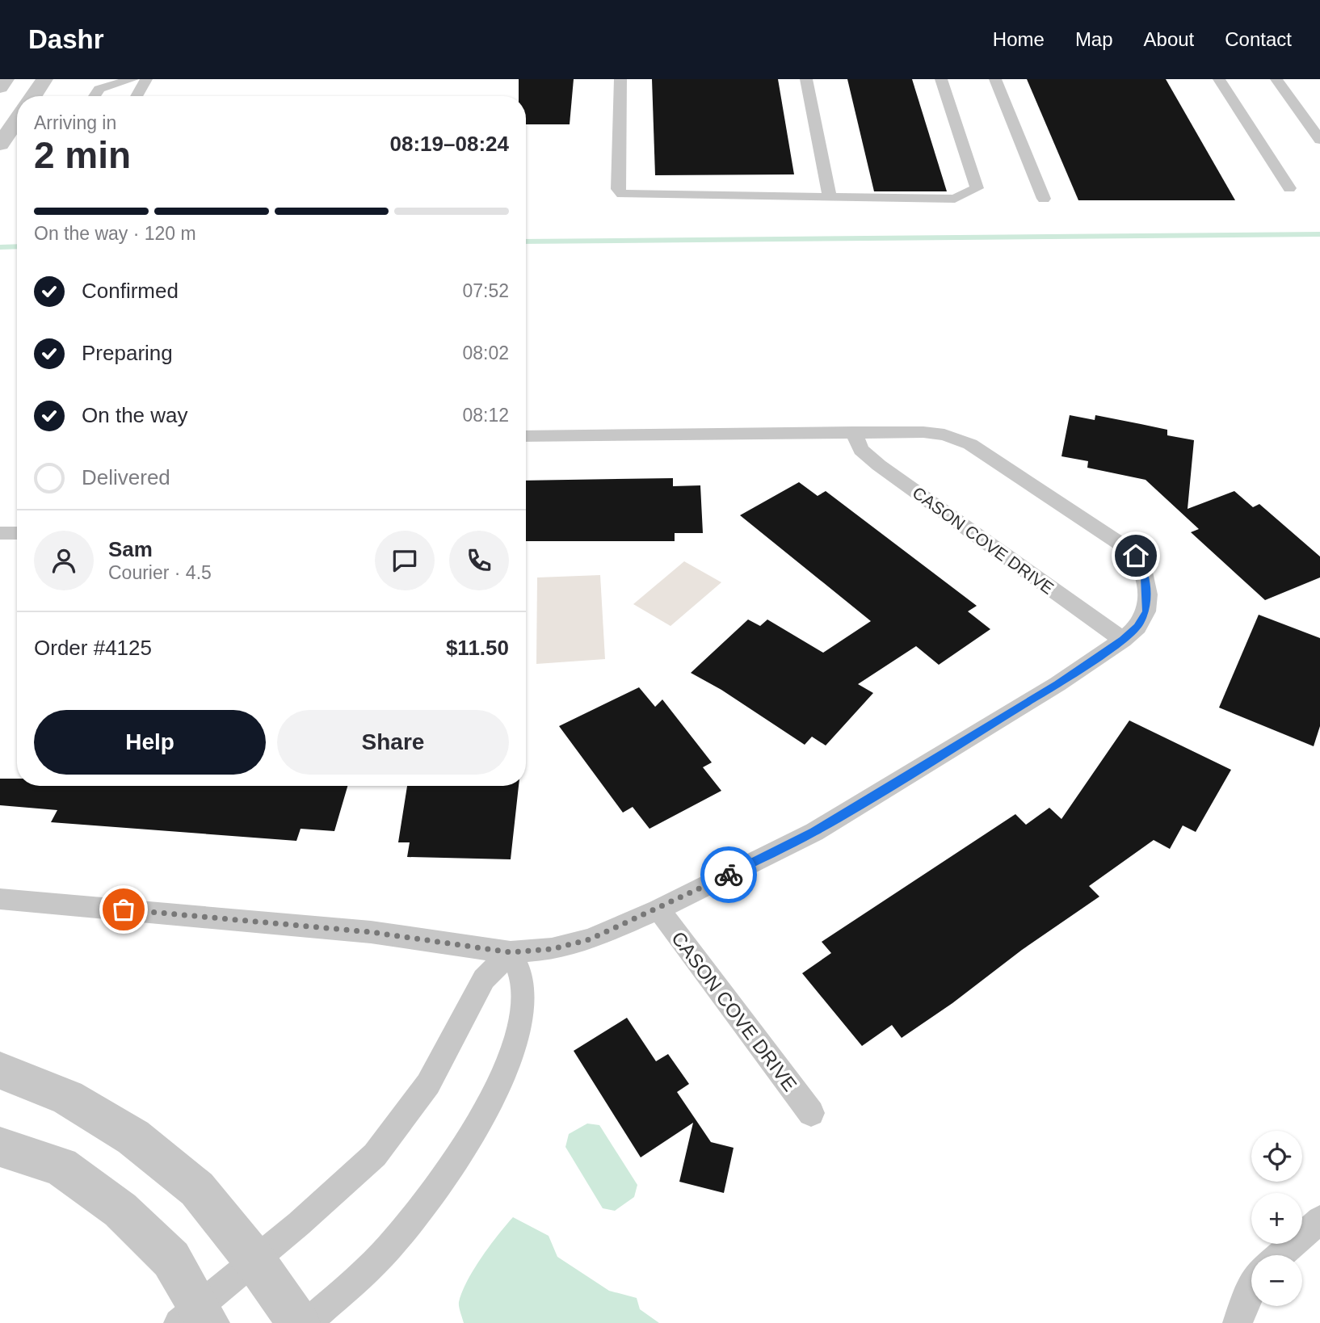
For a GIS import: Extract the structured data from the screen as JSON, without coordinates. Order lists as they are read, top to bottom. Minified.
{"streets":{"lane":["CASON COVE DRIVE"]},"page":{"header":"Dashr","nav":["Home","Map","About","Contact"],"heading":["2 min","Arriving in","08:19–08:24"],"panel":["Sam","Courier · 4.5","Order #4125","$11.50"],"bar":"On the way · 120 m","list":[["Confirmed","07:52"],["Preparing","08:02"],["On the way","08:12"],"Delivered"],"buttons":["Help","Share"],"map_buttons":["+","−"]}}
